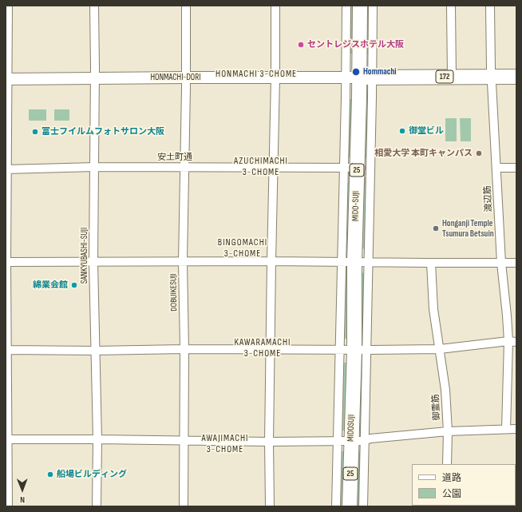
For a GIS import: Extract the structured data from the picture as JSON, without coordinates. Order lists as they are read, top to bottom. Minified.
{"streets":{"highway":["172","25","MIDO-SUJI","MIDOSUJI"],"street":["HONMACHI-DORI","安土町通","渡辺筋","SANKYUBASHI-SUJI","DOBUIKESUJI","御霊筋"]},"crossings":[["172","HONMACHI-DORI"],["172","渡辺筋"],["172","MIDO-SUJI"],["HONMACHI-DORI","MIDO-SUJI"],["HONMACHI-DORI","SANKYUBASHI-SUJI"],["HONMACHI-DORI","DOBUIKESUJI"],["安土町通","MIDO-SUJI"],["安土町通","SANKYUBASHI-SUJI"],["安土町通","DOBUIKESUJI"],["MIDO-SUJI","MIDOSUJI"]],"districts":["HONMACHI 3-CHOME","AZUCHIMACHI 3-CHOME","BINGOMACHI 3-CHOME","KAWARAMACHI 3-CHOME","AWAJIMACHI 3-CHOME"],"places":["セントレジスホテル大阪","Hommachi","御堂ビル","富士フイルムフォトサロン大阪","相愛大学 本町キャンパス","Honganji Temple Tsumura Betsuin","綿業会館","船場ビルディング"],"legend":["道路","公園"],"north":"bottom"}
